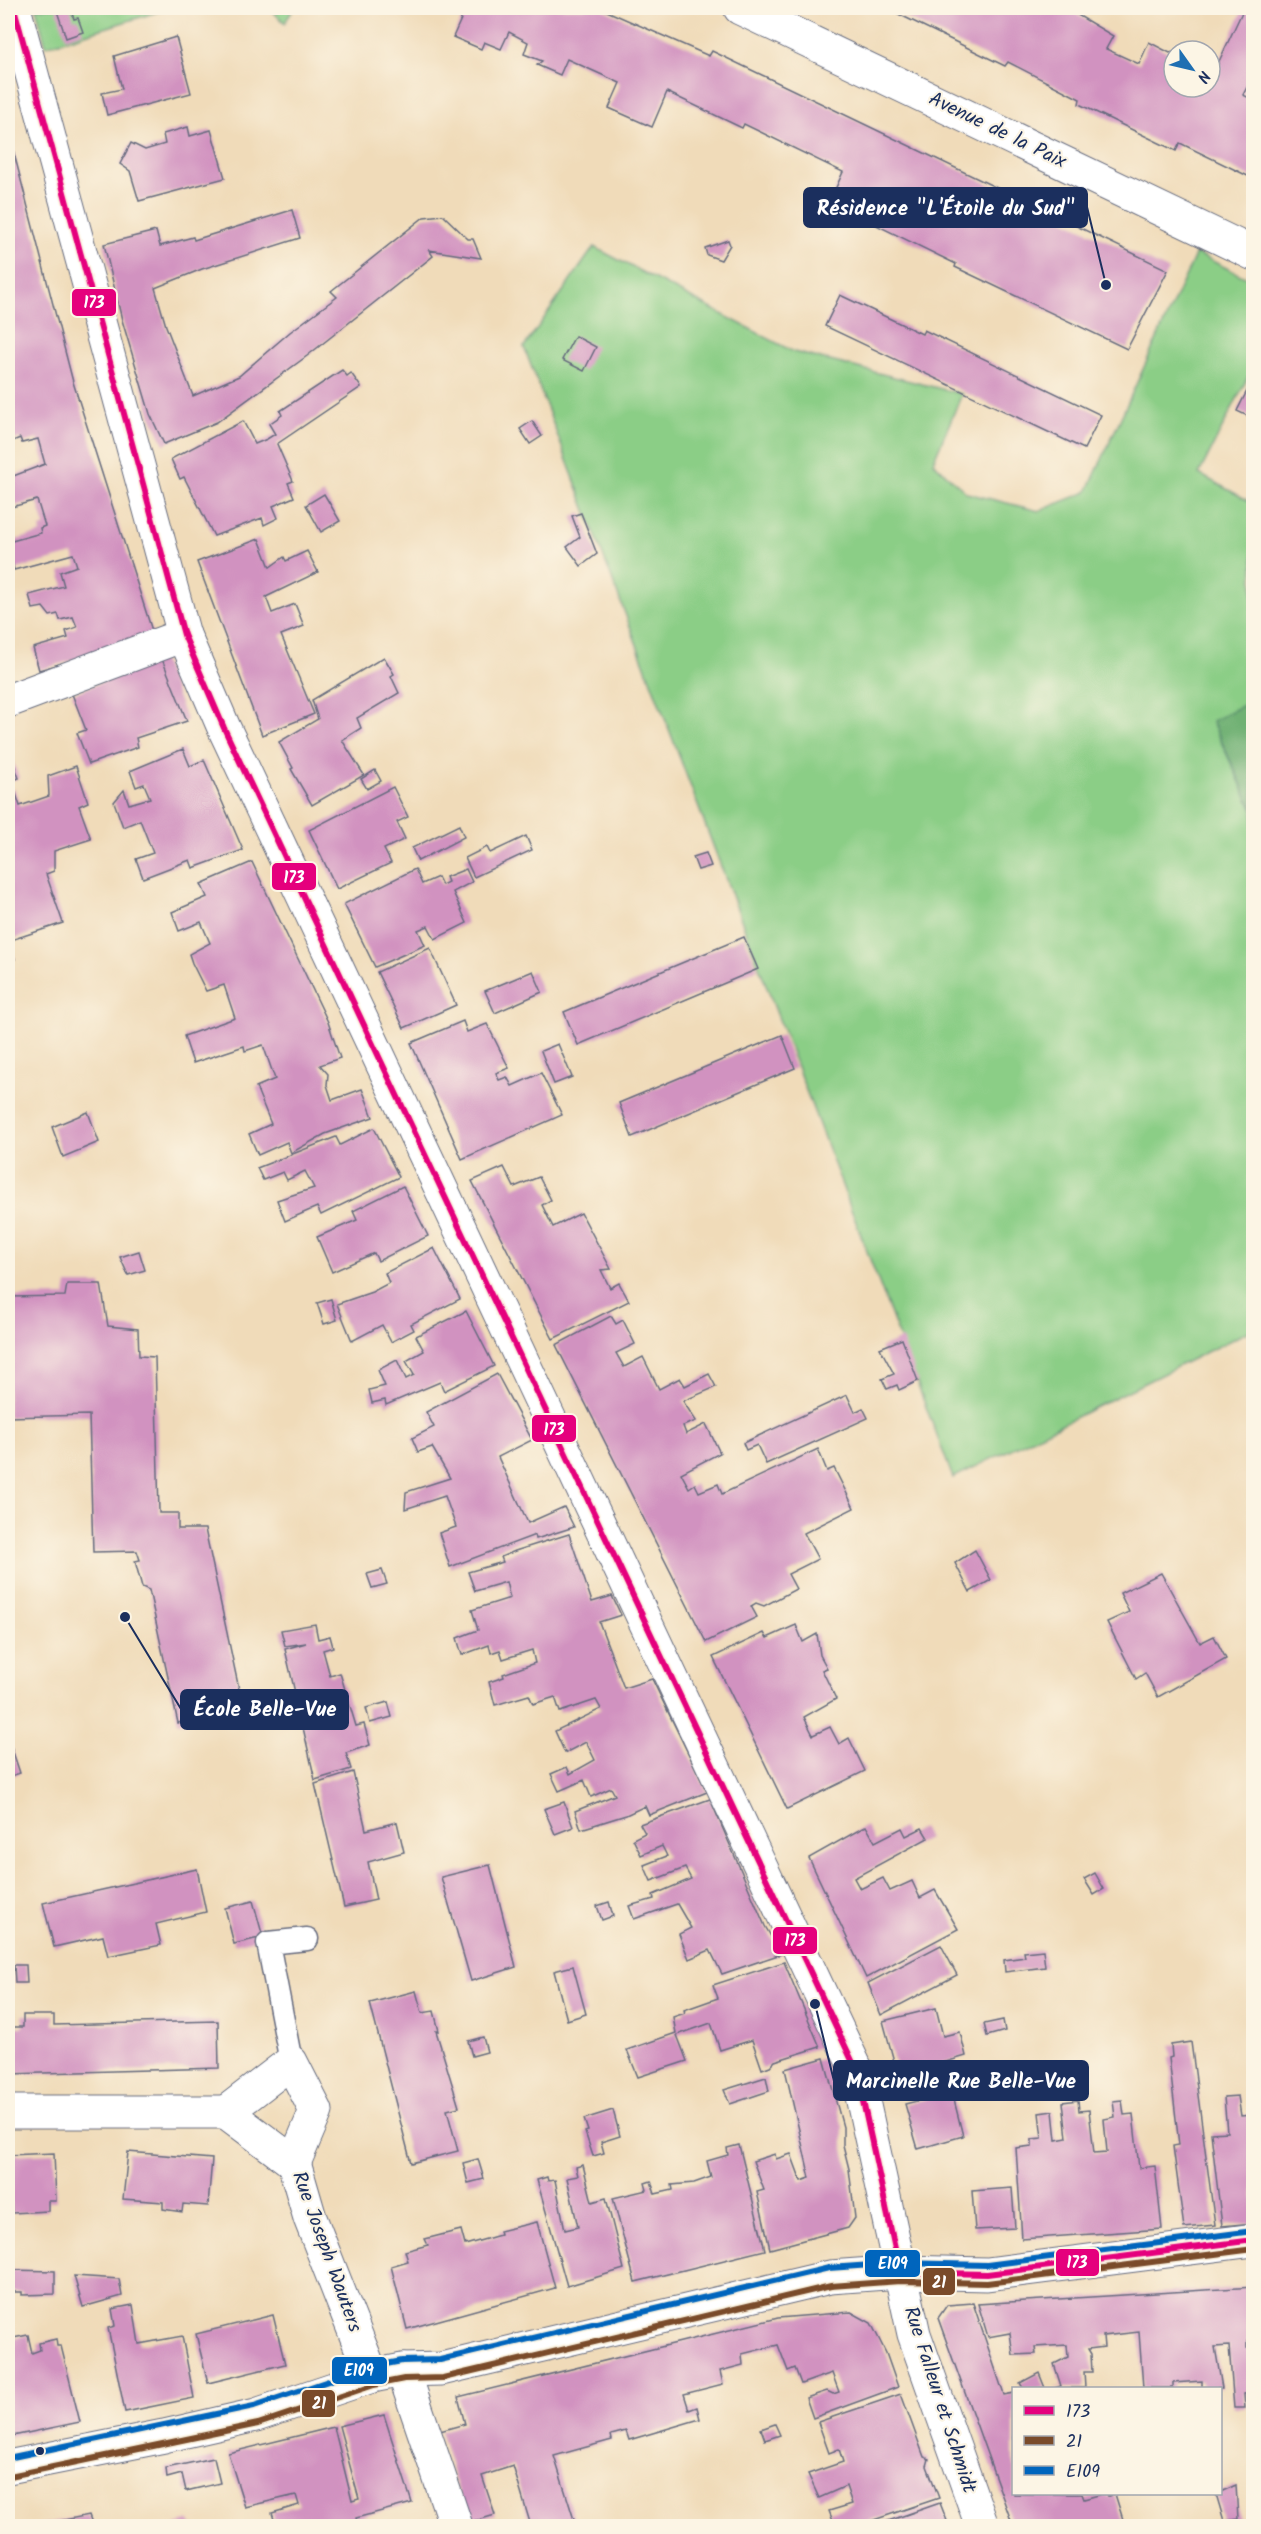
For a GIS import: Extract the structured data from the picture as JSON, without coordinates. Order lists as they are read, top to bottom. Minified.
{"streets":{"street":["Avenue de la Paix","Rue Joseph Wauters","Rue Falleur et Schmidt"]},"places":["Résidence \"L'Étoile du Sud\"","École Belle-Vue","Marcinelle Rue Belle-Vue"],"lines":["transit line 173","transit line E109","transit line 21"],"legend":["173","21","E109"],"north":"bottom right"}
